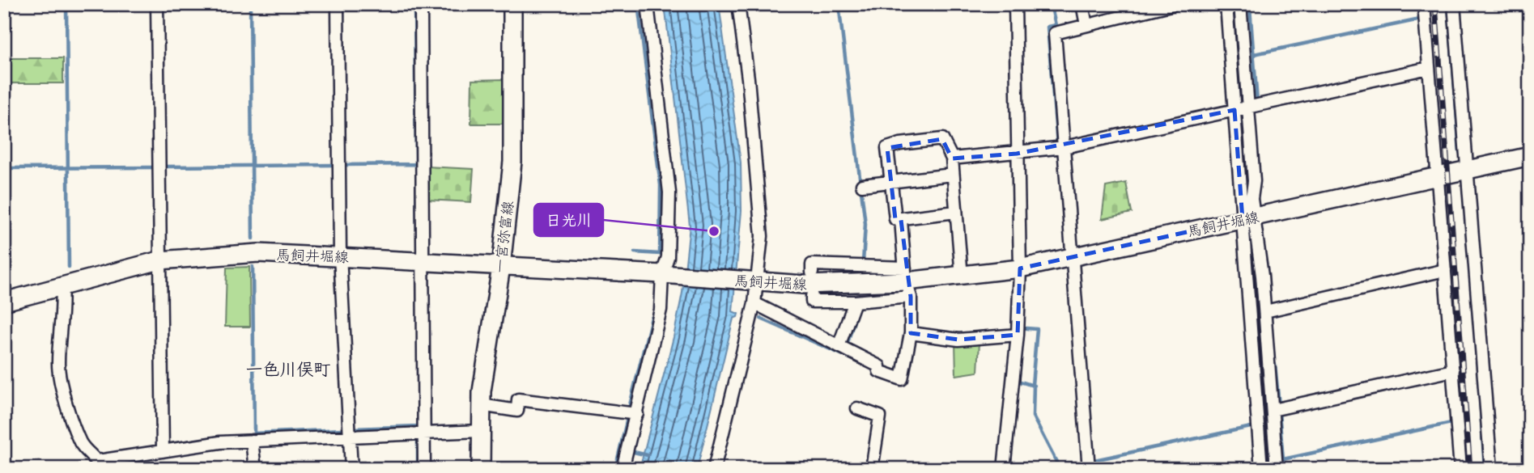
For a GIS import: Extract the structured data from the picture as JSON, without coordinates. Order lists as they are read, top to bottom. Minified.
{"streets":{"main road":["馬飼井堀線","一宮弥富線"]},"crossings":[["馬飼井堀線","一宮弥富線"]],"districts":["一色川俣町"],"places":["日光川"]}
